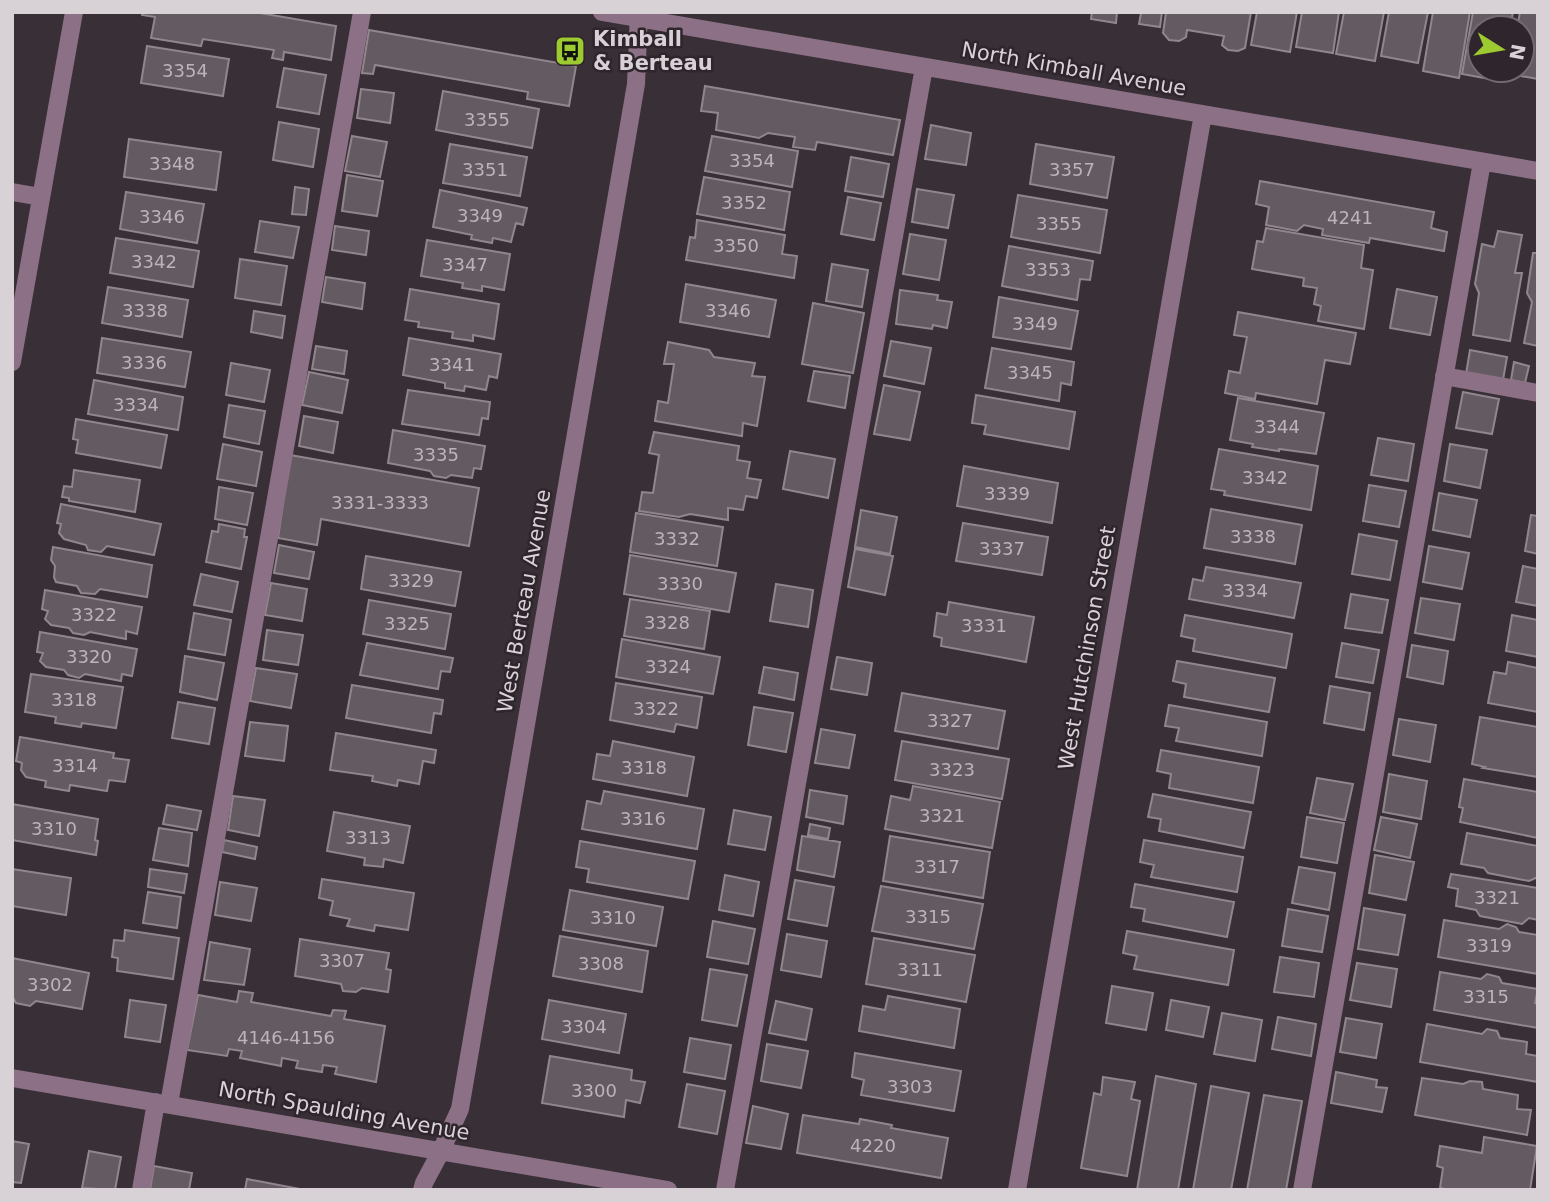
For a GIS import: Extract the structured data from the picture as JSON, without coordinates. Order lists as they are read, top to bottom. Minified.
{"streets":{"street":["North Kimball Avenue","West Berteau Avenue","West Hutchinson Street","North Spaulding Avenue"]},"crossings":[["North Kimball Avenue","West Berteau Avenue"],["North Kimball Avenue","West Hutchinson Street"],["West Berteau Avenue","North Spaulding Avenue"]],"places":{"bus stop":["Kimball & Berteau"]},"house_numbers":["3354","3355","3354","3348","3351","3357","3352","3349","3346","4241","3355","3350","3342","3347","3353","3338","3346","3349","3336","3341","3345","3334","3344","3335","3342","3339","3331-3333","3338","3332","3337","3329","3330","3334","3322","3328","3325","3331","3320","3324","3318","3322","3327","3314","3318","3323","3321","3316","3310","3313","3317","3321","3315","3310","3319","3307","3308","3311","3302","3315","3304","4146-4156","3303","3300","4220"],"north":"right"}
